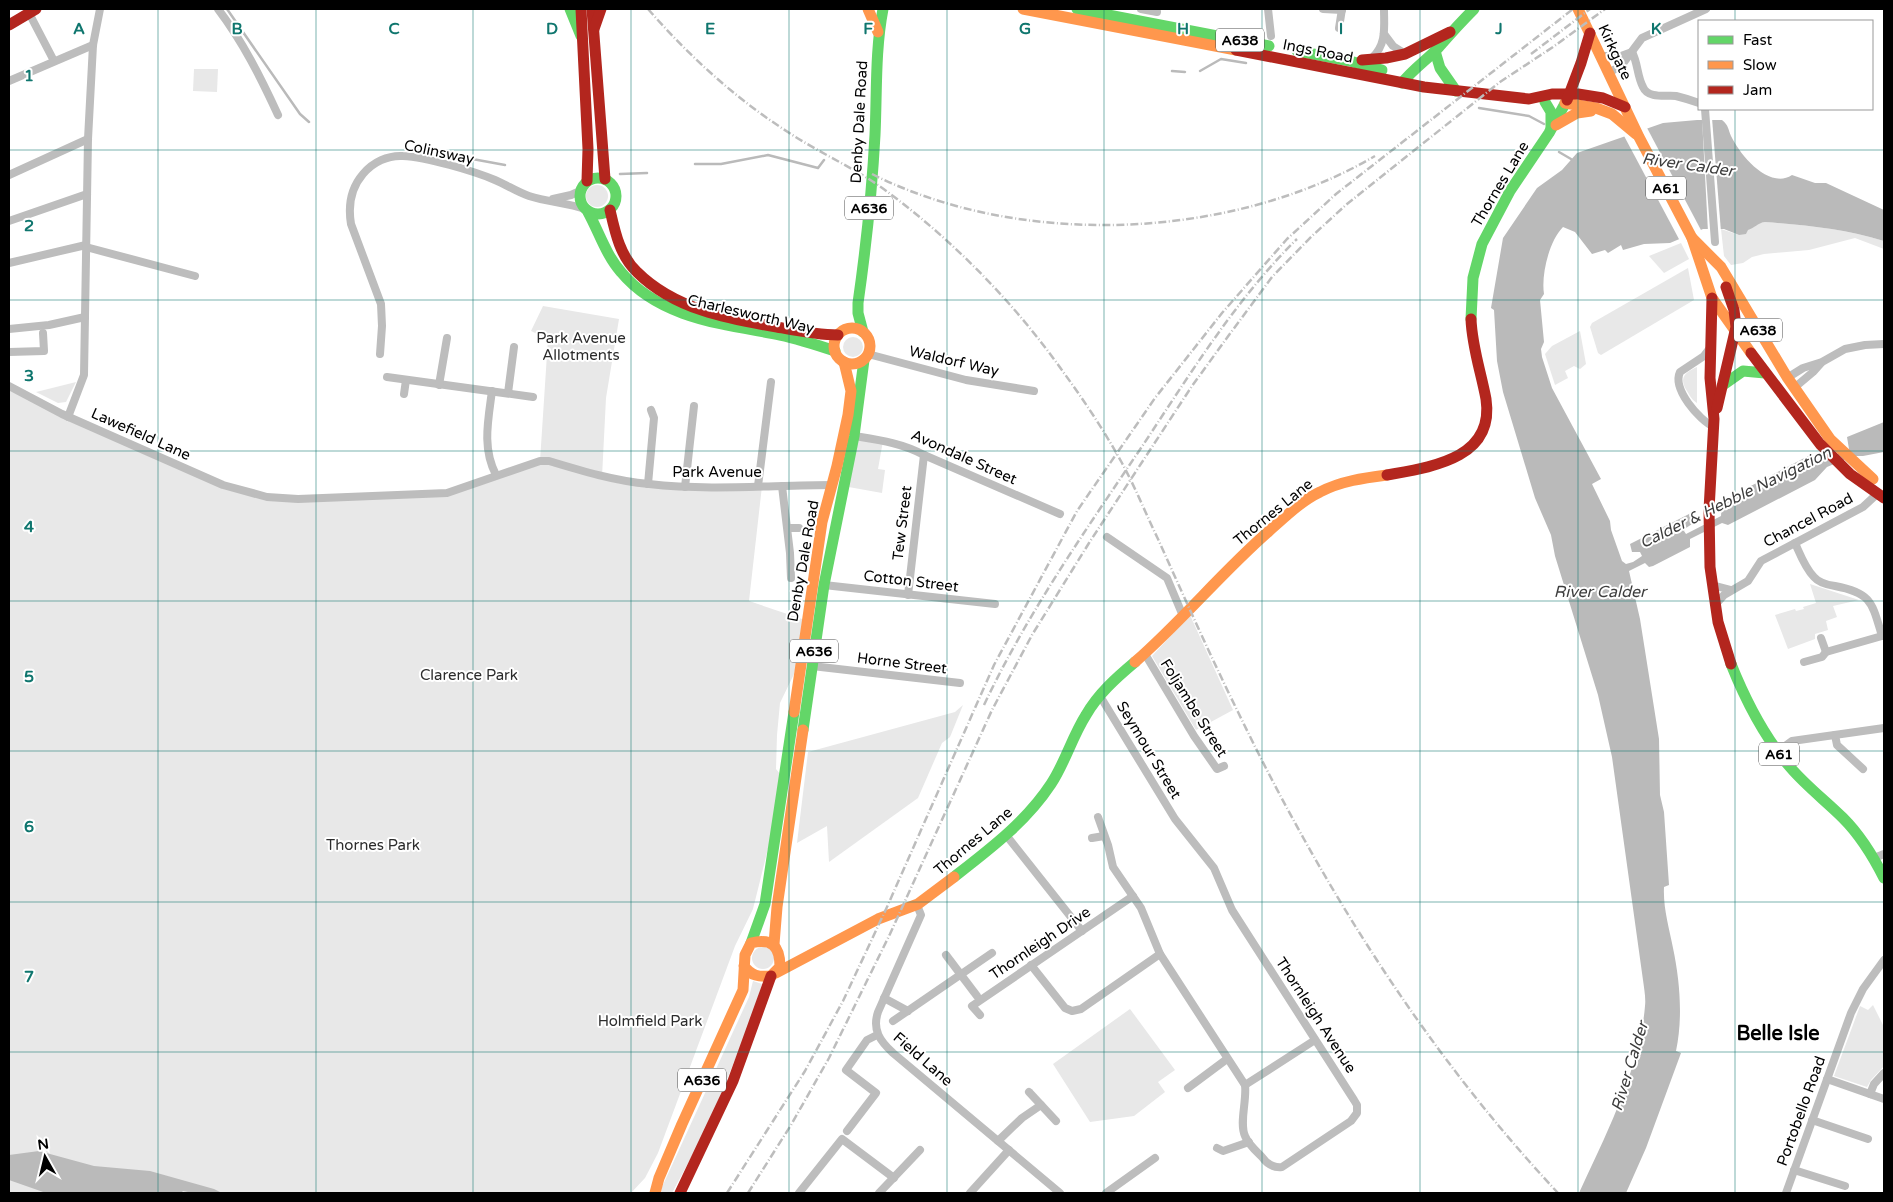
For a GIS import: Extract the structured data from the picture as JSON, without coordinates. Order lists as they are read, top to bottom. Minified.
{"streets":{"main road":["A638","Ings Road","Kirkgate","Denby Dale Road","Thornes Lane","A61","A636","Charlesworth Way"],"street":["Colinsway","Waldorf Way","Lawefield Lane","Avondale Street","Park Avenue","Chancel Road","Tew Street","Cotton Street","Horne Street","Foljambe Street","Seymour Street","Thornleigh Drive","Thornleigh Avenue","Field Lane","Portobello Road"]},"crossings":[["A638","Ings Road"],["A638","Thornes Lane"],["A638","A61"],["A638","Chancel Road"],["Ings Road","Kirkgate"],["Ings Road","Thornes Lane"],["Ings Road","A61"],["Kirkgate","Thornes Lane"],["Kirkgate","A61"],["Denby Dale Road","Thornes Lane"],["Denby Dale Road","A636"],["Denby Dale Road","Charlesworth Way"],["Denby Dale Road","Waldorf Way"],["Denby Dale Road","Avondale Street"],["Denby Dale Road","Park Avenue"],["Denby Dale Road","Cotton Street"],["Denby Dale Road","Horne Street"],["Colinsway","Charlesworth Way"],["Thornes Lane","A636"],["Thornes Lane","Foljambe Street"],["Thornes Lane","Seymour Street"],["Thornes Lane","Field Lane"],["A61","Chancel Road"],["A636","Charlesworth Way"],["A636","Waldorf Way"],["Charlesworth Way","Waldorf Way"],["Lawefield Lane","Park Avenue"],["Avondale Street","Tew Street"],["Tew Street","Cotton Street"],["Seymour Street","Thornleigh Avenue"]],"districts":["Belle Isle"],"water":["River Calder","Calder & Hebble Navigation"],"parks":["Park Avenue Allotments","Clarence Park","Thornes Park","Holmfield Park"],"legend":["Fast","Slow","Jam"],"north":"top","grid":{"columns":["A","B","C","D","E","F","G","H","I","J","K"],"rows":["1","2","3","4","5","6","7"]}}
